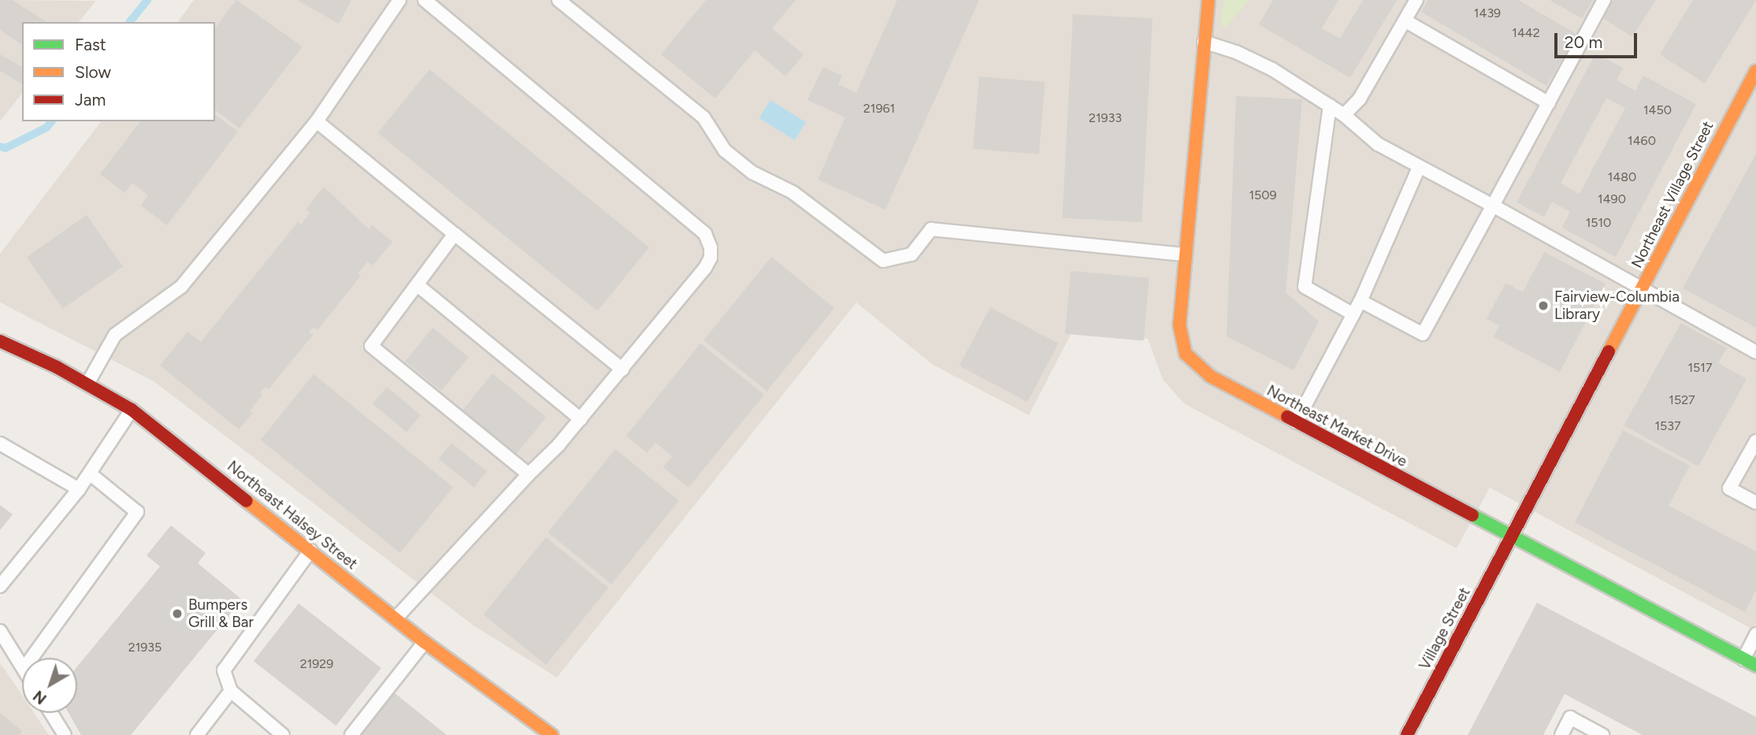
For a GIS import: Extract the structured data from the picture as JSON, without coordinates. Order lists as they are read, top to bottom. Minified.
{"streets":{"street":["Northeast Village Street","Northeast Market Drive","Northeast Halsey Street","Village Street"]},"crossings":[["Northeast Village Street","Northeast Market Drive"],["Northeast Village Street","Village Street"],["Northeast Market Drive","Village Street"]],"places":["Fairview-Columbia Library","Bumpers Grill & Bar"],"house_numbers":["1439","1442","21961","1450","21933","1460","1480","1509","1490","1510","1517","1527","1537","21935","21929"],"legend":["Fast","Slow","Jam"],"scale_bar":"20 m","north":"bottom left"}
